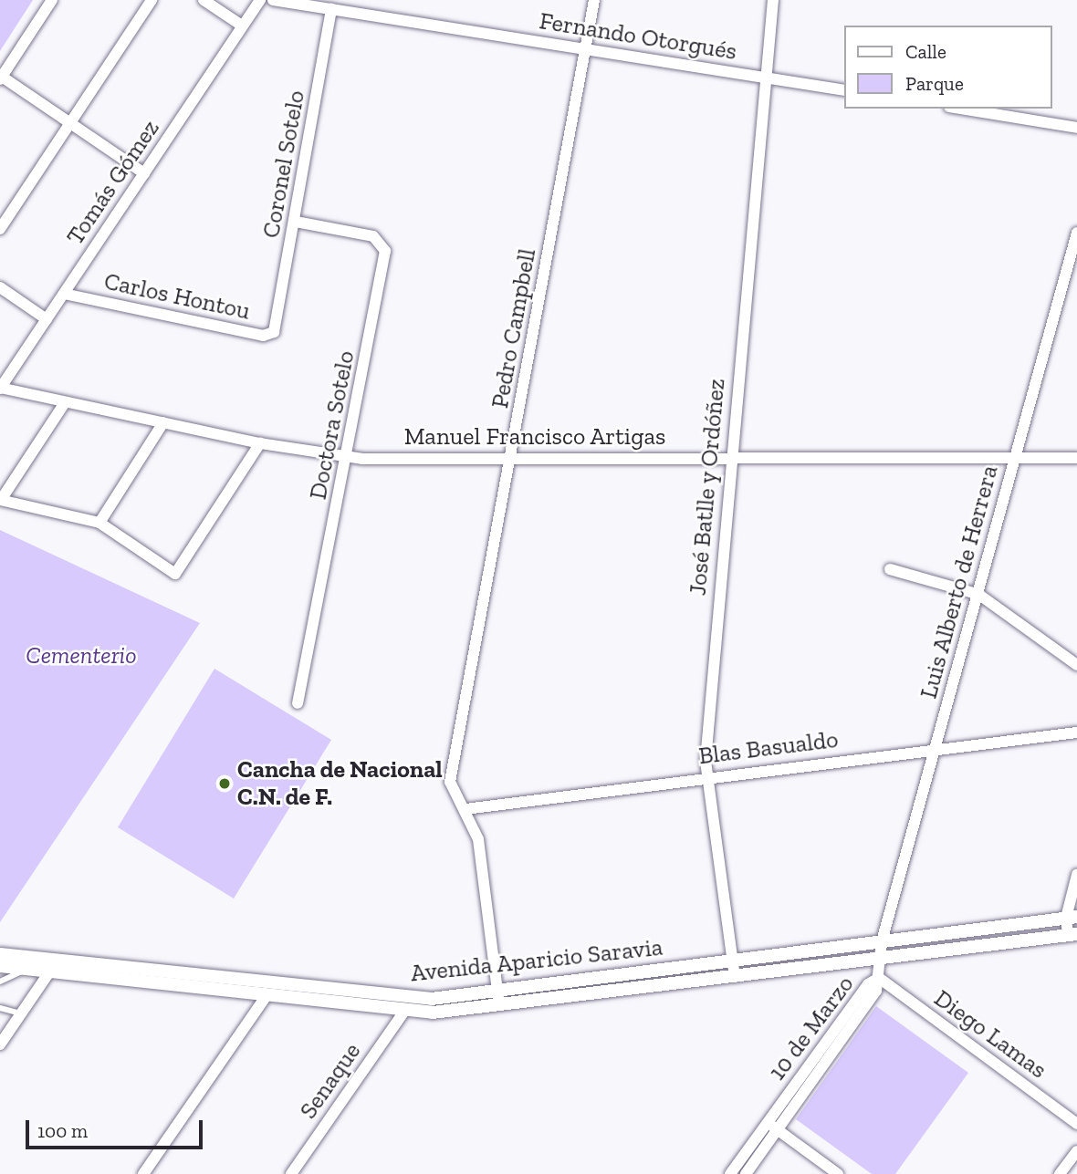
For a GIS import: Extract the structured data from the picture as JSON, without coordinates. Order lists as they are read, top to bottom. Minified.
{"streets":{"street":["Fernando Otorgués","Coronel Sotelo","Tomás Gómez","Carlos Hontou","Pedro Campbell","Doctora Sotelo","Manuel Francisco Artigas","José Batlle y Ordóñez","Luis Alberto de Herrera","Blas Basualdo","Avenida Aparicio Saravia","10 de Marzo","Diego Lamas","Senaque"]},"crossings":[["Fernando Otorgués","Coronel Sotelo"],["Fernando Otorgués","Pedro Campbell"],["Fernando Otorgués","José Batlle y Ordóñez"],["Coronel Sotelo","Carlos Hontou"],["Coronel Sotelo","Doctora Sotelo"],["Tomás Gómez","Carlos Hontou"],["Tomás Gómez","Manuel Francisco Artigas"],["Pedro Campbell","Manuel Francisco Artigas"],["Pedro Campbell","Blas Basualdo"],["Pedro Campbell","Avenida Aparicio Saravia"],["Doctora Sotelo","Manuel Francisco Artigas"],["Manuel Francisco Artigas","José Batlle y Ordóñez"],["Manuel Francisco Artigas","Luis Alberto de Herrera"],["José Batlle y Ordóñez","Blas Basualdo"],["José Batlle y Ordóñez","Avenida Aparicio Saravia"],["Luis Alberto de Herrera","Blas Basualdo"],["Luis Alberto de Herrera","Avenida Aparicio Saravia"],["Avenida Aparicio Saravia","Senaque"],["10 de Marzo","Diego Lamas"]],"parks":["Cementerio"],"places":["Cancha de Nacional C.N. de F."],"legend":["Calle","Parque"],"scale_bar":"100 m"}
